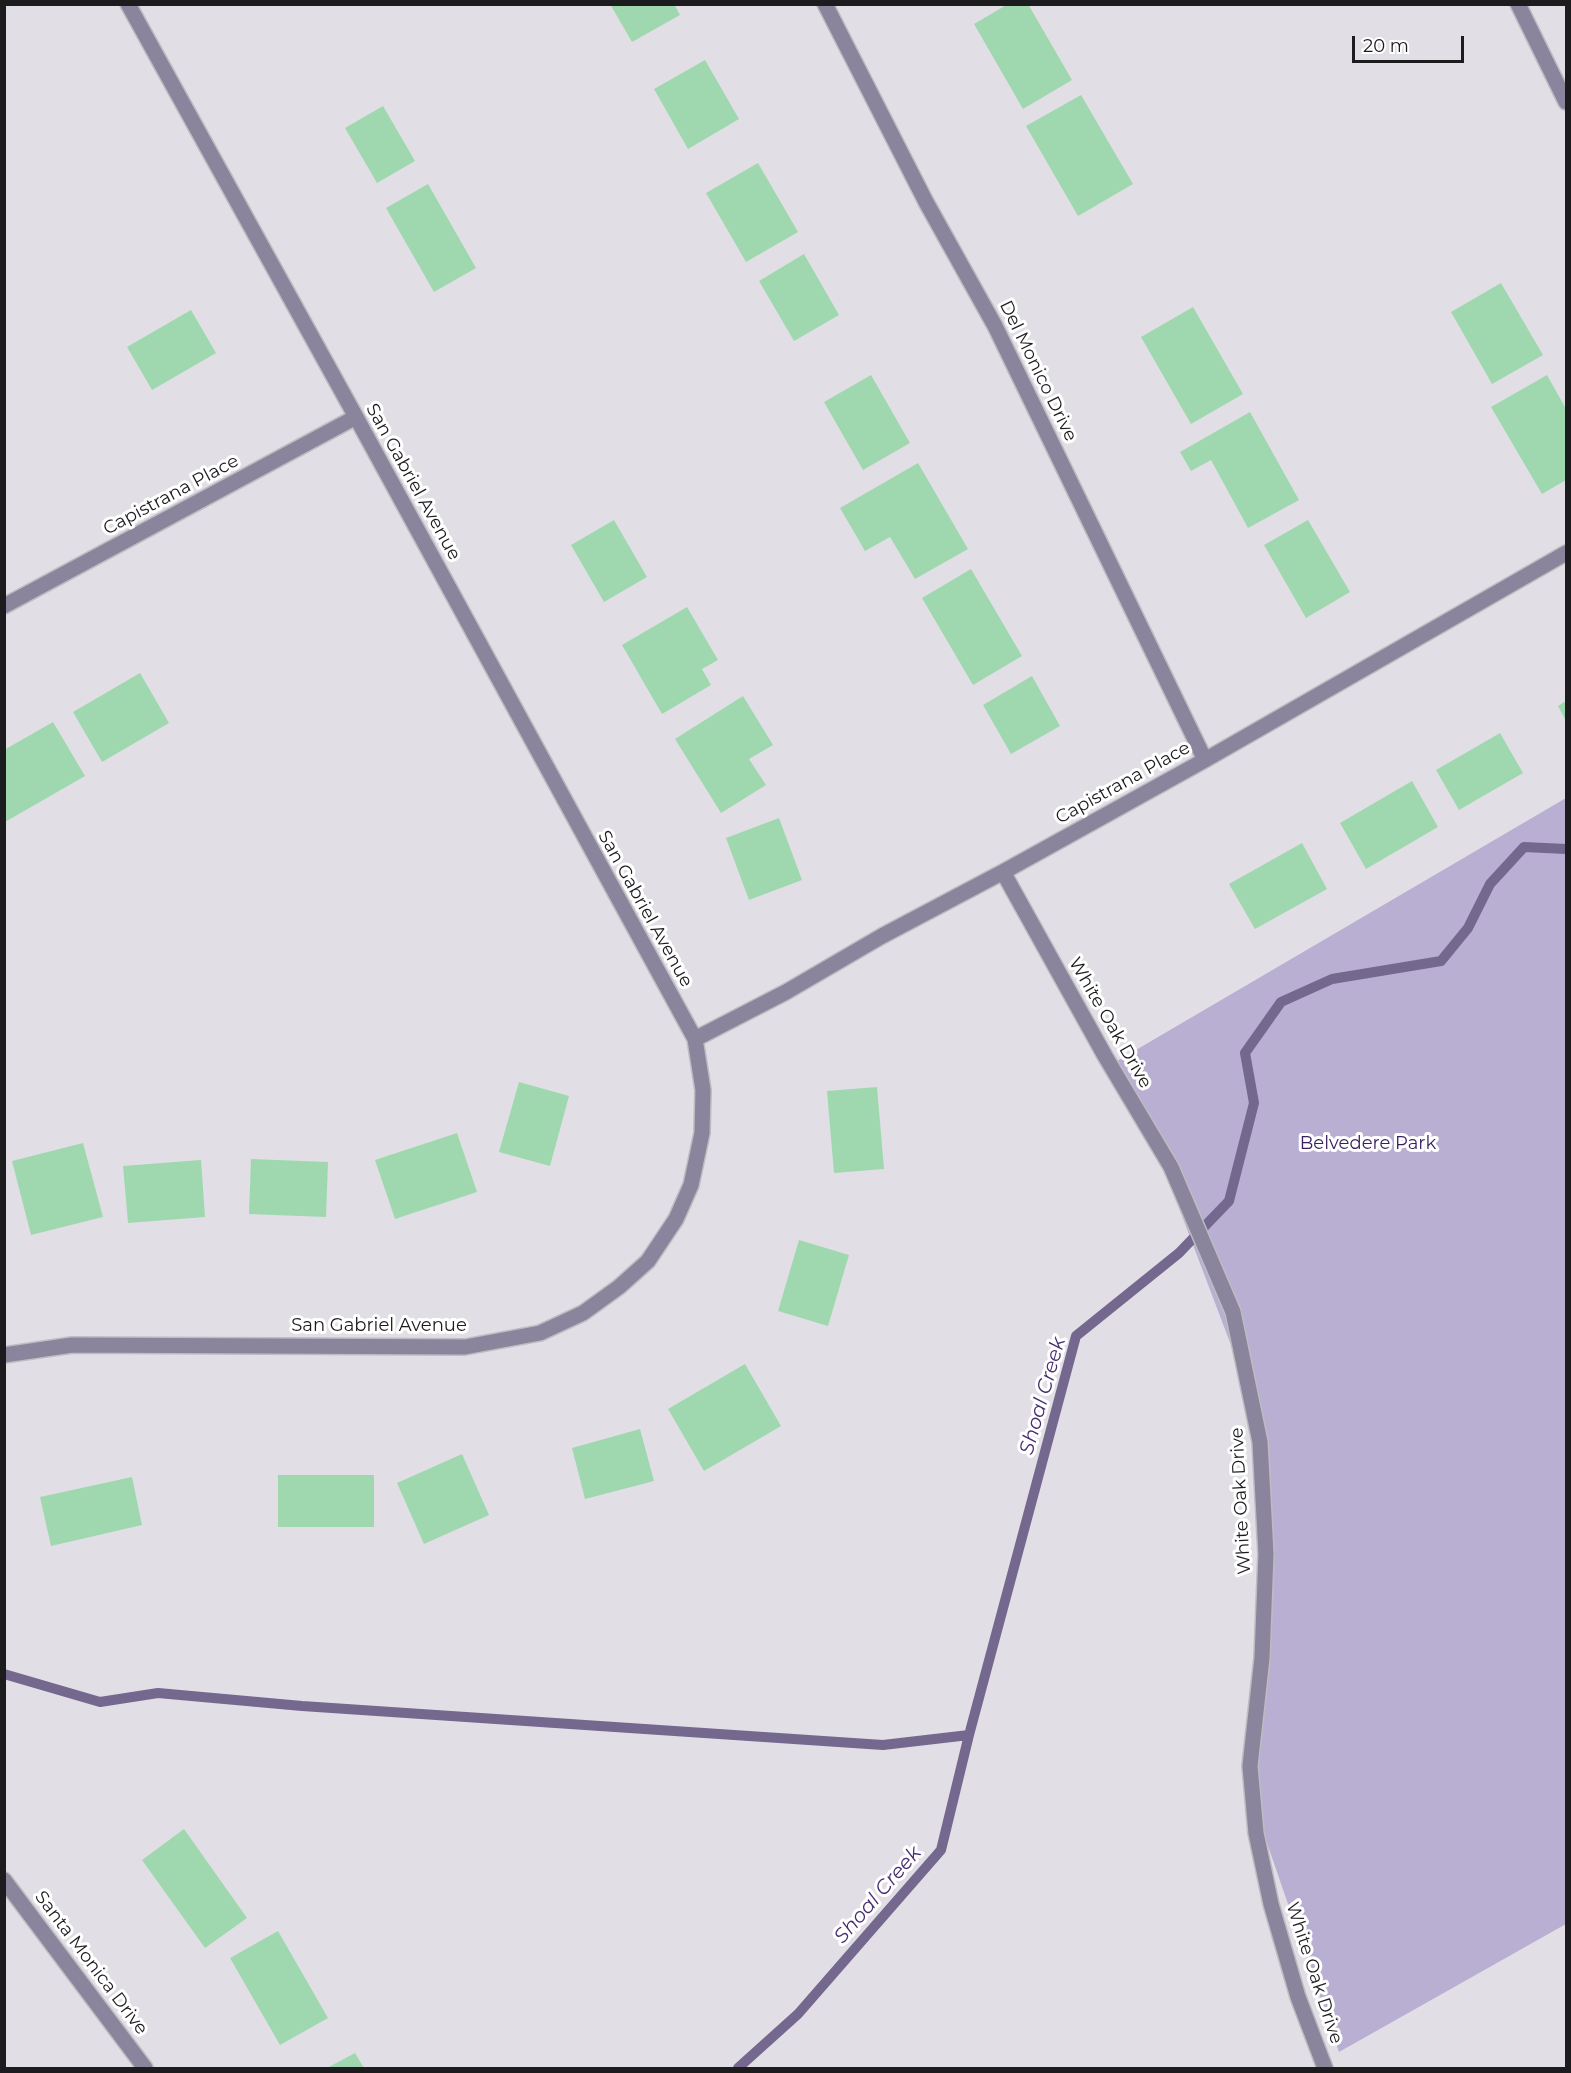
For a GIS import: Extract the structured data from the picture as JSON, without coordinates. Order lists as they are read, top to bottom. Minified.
{"streets":{"street":["Del Monico Drive","San Gabriel Avenue","Capistrana Place","White Oak Drive","Santa Monica Drive"]},"crossings":[["Del Monico Drive","Capistrana Place"],["San Gabriel Avenue","Capistrana Place"],["Capistrana Place","White Oak Drive"]],"water":["Shoal Creek"],"parks":["Belvedere Park"],"scale_bar":"20 m"}
